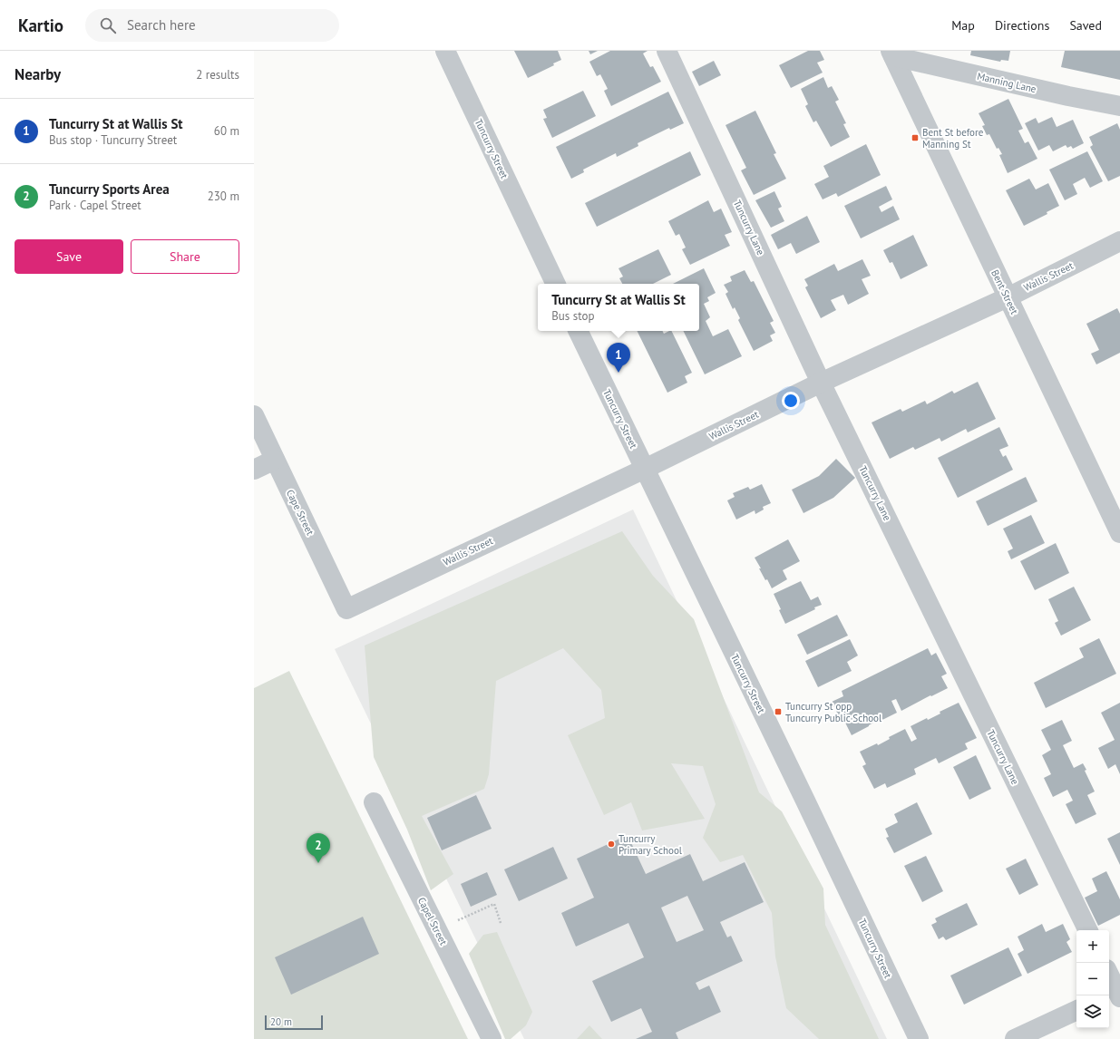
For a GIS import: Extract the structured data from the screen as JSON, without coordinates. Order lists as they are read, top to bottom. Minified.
{"streets":{"street":["Manning Lane","Tuncurry Street","Tuncurry Lane","Wallis Street","Bent Street","Cape Street","Capel Street"]},"crossings":[["Manning Lane","Bent Street"],["Tuncurry Street","Wallis Street"],["Tuncurry Lane","Wallis Street"],["Wallis Street","Bent Street"],["Wallis Street","Cape Street"]],"places":{"transit":["Bent St before Manning St","Tuncurry St opp Tuncurry Public School"],"other":["Tuncurry Primary School"]},"scale_bar":"20 m","page":{"header":"Kartio","search":"Search here","nav":["Map","Directions","Saved"],"heading":["Nearby","2 results"],"list":[{"mark":"1","name":"Tuncurry St at Wallis St","note":"Bus stop · Tuncurry Street","value":"60 m"},{"mark":"2","name":"Tuncurry Sports Area","note":"Park · Capel Street","value":"230 m"}],"buttons":["Save","Share"],"popup":["Tuncurry St at Wallis St","Bus stop"],"pins":["1","2"],"map_buttons":["+","−"],"scale":"20 m"}}
